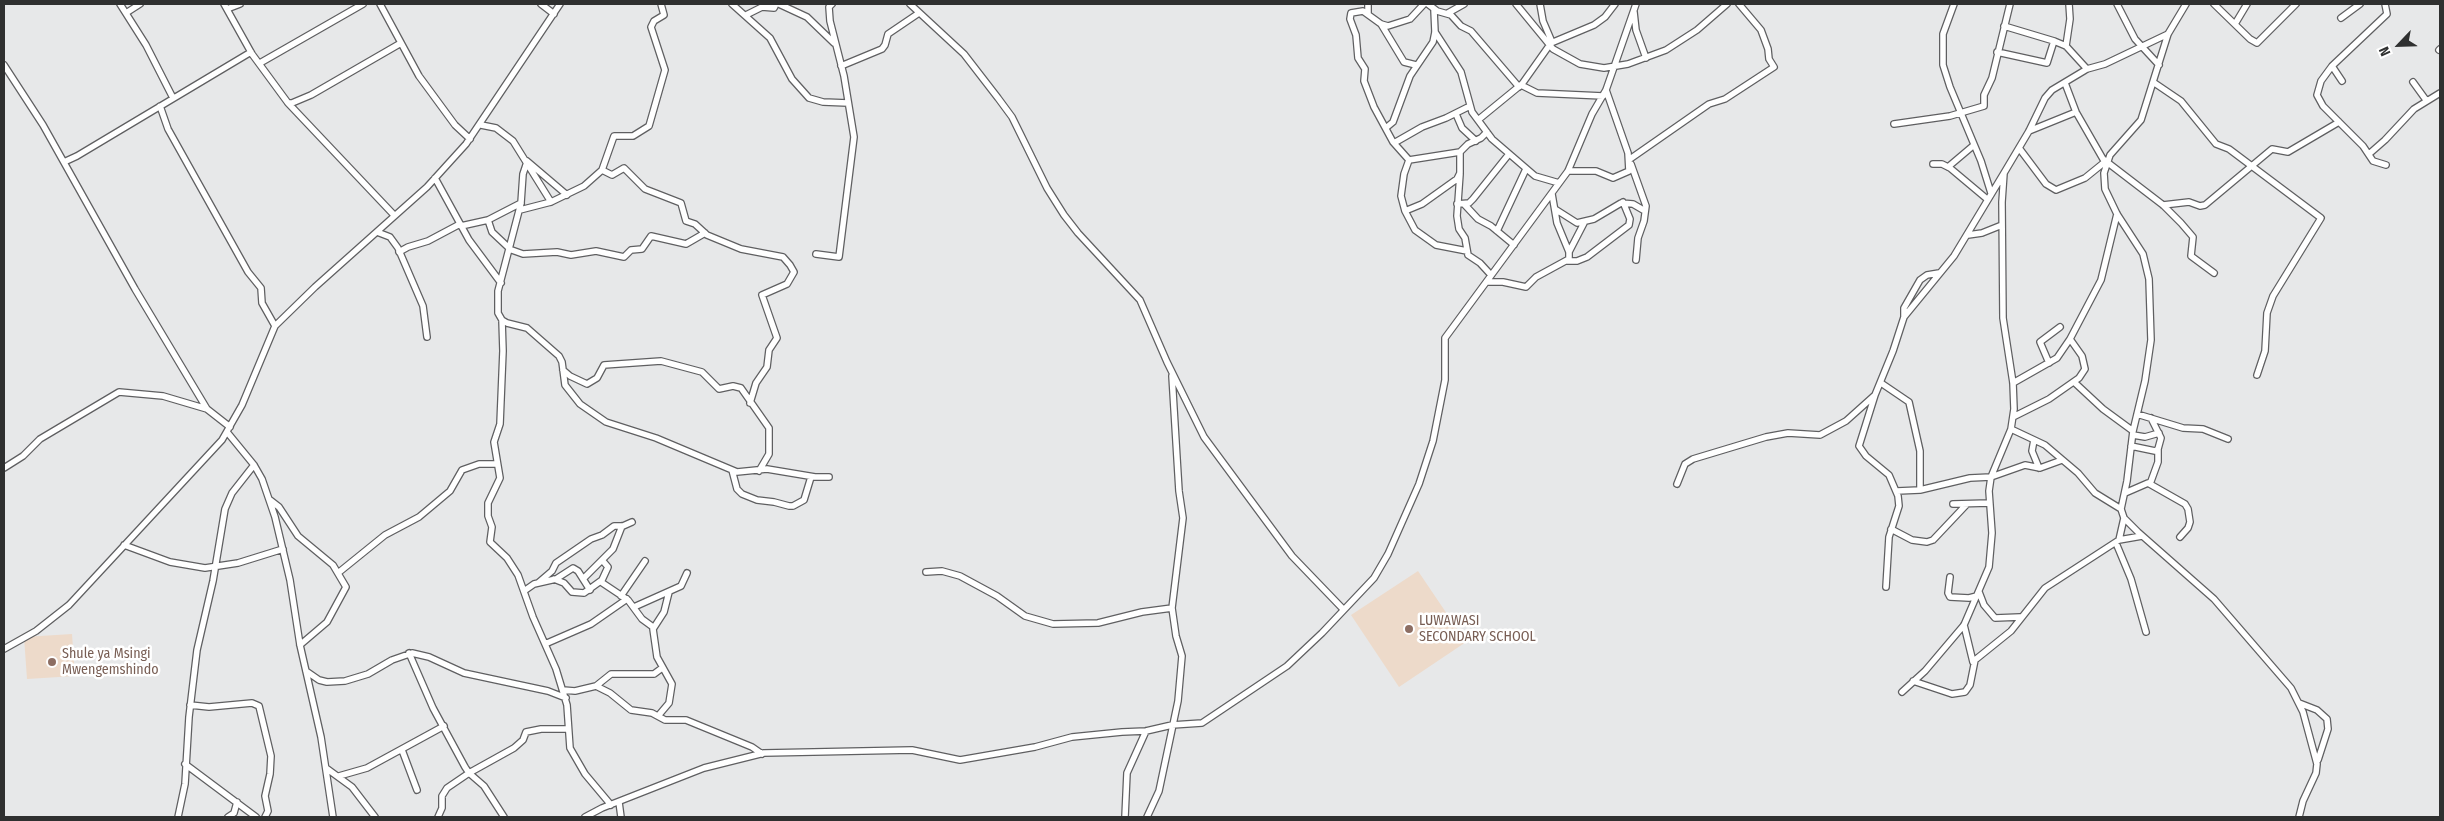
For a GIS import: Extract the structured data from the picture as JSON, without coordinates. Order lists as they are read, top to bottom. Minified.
{"places":["LUWAWASI SECONDARY SCHOOL","Shule ya Msingi Mwengemshindo"],"north":"bottom left"}
